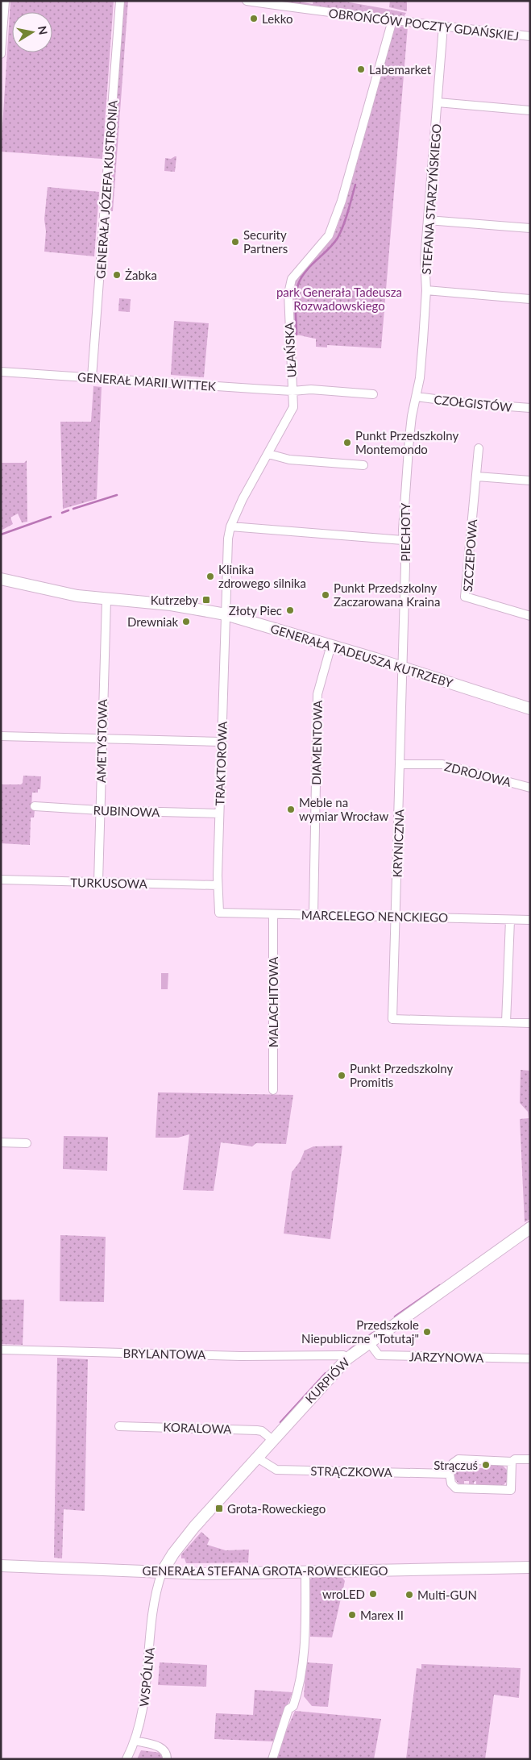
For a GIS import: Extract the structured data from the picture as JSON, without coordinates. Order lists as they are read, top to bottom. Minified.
{"streets":{"street":["OBROŃCÓW POCZTY GDAŃSKIEJ","GENERAŁA JÓZEFA KUSTRONIA","STEFANA STARZYŃSKIEGO","UŁAŃSKA","GENERAŁ MARII WITTEK","CZOŁGISTÓW","PIECHOTY","SZCZEPOWA","GENERAŁA TADEUSZA KUTRZEBY","AMETYSTOWA","DIAMENTOWA","TRAKTOROWA","ZDROJOWA","RUBINOWA","KRYNICZNA","TURKUSOWA","MARCELEGO NENCKIEGO","MALACHITOWA","BRYLANTOWA","JARZYNOWA","KURPIÓW","KORALOWA","STRĄCZKOWA","GENERAŁA STEFANA GROTA-ROWECKIEGO","WSPÓLNA"]},"crossings":[["OBROŃCÓW POCZTY GDAŃSKIEJ","STEFANA STARZYŃSKIEGO"],["OBROŃCÓW POCZTY GDAŃSKIEJ","UŁAŃSKA"],["GENERAŁA JÓZEFA KUSTRONIA","GENERAŁ MARII WITTEK"],["STEFANA STARZYŃSKIEGO","CZOŁGISTÓW"],["STEFANA STARZYŃSKIEGO","PIECHOTY"],["UŁAŃSKA","GENERAŁ MARII WITTEK"],["UŁAŃSKA","GENERAŁA TADEUSZA KUTRZEBY"],["UŁAŃSKA","TRAKTOROWA"],["CZOŁGISTÓW","PIECHOTY"],["PIECHOTY","GENERAŁA TADEUSZA KUTRZEBY"],["PIECHOTY","KRYNICZNA"],["GENERAŁA TADEUSZA KUTRZEBY","AMETYSTOWA"],["GENERAŁA TADEUSZA KUTRZEBY","DIAMENTOWA"],["GENERAŁA TADEUSZA KUTRZEBY","TRAKTOROWA"],["GENERAŁA TADEUSZA KUTRZEBY","KRYNICZNA"],["AMETYSTOWA","RUBINOWA"],["AMETYSTOWA","TURKUSOWA"],["DIAMENTOWA","MARCELEGO NENCKIEGO"],["TRAKTOROWA","RUBINOWA"],["TRAKTOROWA","TURKUSOWA"],["TRAKTOROWA","MARCELEGO NENCKIEGO"],["ZDROJOWA","KRYNICZNA"],["KRYNICZNA","MARCELEGO NENCKIEGO"],["MARCELEGO NENCKIEGO","MALACHITOWA"],["BRYLANTOWA","KURPIÓW"],["JARZYNOWA","KURPIÓW"],["KURPIÓW","KORALOWA"],["KURPIÓW","STRĄCZKOWA"],["KURPIÓW","GENERAŁA STEFANA GROTA-ROWECKIEGO"],["KURPIÓW","WSPÓLNA"],["GENERAŁA STEFANA GROTA-ROWECKIEGO","WSPÓLNA"]],"parks":["park Generała Tadeusza Rozwadowskiego"],"places":{"other":["Lekko","Labemarket","Security Partners","Żabka","Punkt Przedszkolny Montemondo","Klinika zdrowego silnika","Punkt Przedszkolny Zaczarowana Kraina","Złoty Piec","Drewniak","Meble na wymiar Wrocław","Punkt Przedszkolny Promitis","Przedszkole Niepubliczne \"Totutaj\"","Strączuś","wroLED","Multi-GUN","Marex II"],"transit":["Kutrzeby","Grota-Roweckiego"]},"north":"right"}
